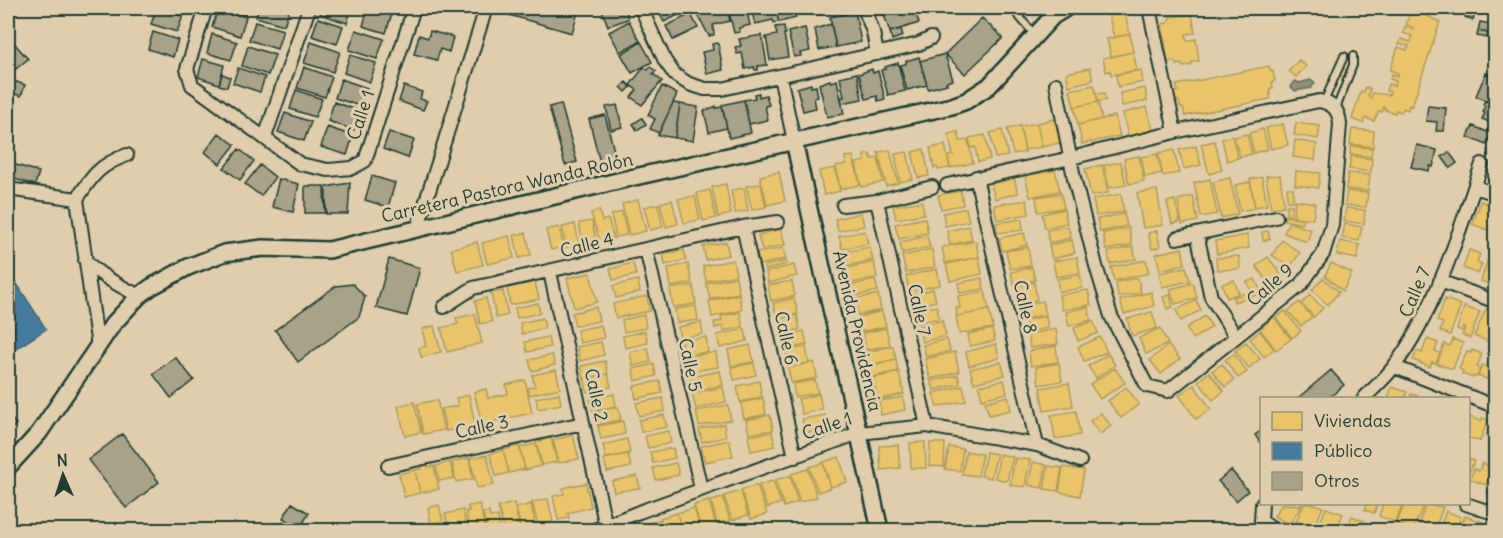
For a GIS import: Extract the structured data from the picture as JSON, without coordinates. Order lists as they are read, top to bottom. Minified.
{"streets":{"street":["Calle 1","Carretera Pastora Wanda Rolón","Calle 4","Calle 9","Calle 7","Calle 8","Avenida Providencia","Calle 6","Calle 5","Calle 2","Calle 3"]},"crossings":[["Calle 1","Calle 7"],["Calle 1","Calle 8"],["Calle 1","Avenida Providencia"],["Calle 1","Calle 6"],["Calle 1","Calle 5"],["Calle 1","Calle 2"],["Carretera Pastora Wanda Rolón","Avenida Providencia"],["Calle 4","Calle 6"],["Calle 4","Calle 5"],["Calle 4","Calle 2"],["Calle 2","Calle 3"]],"legend":["Viviendas","Público","Otros"],"north":"top"}
